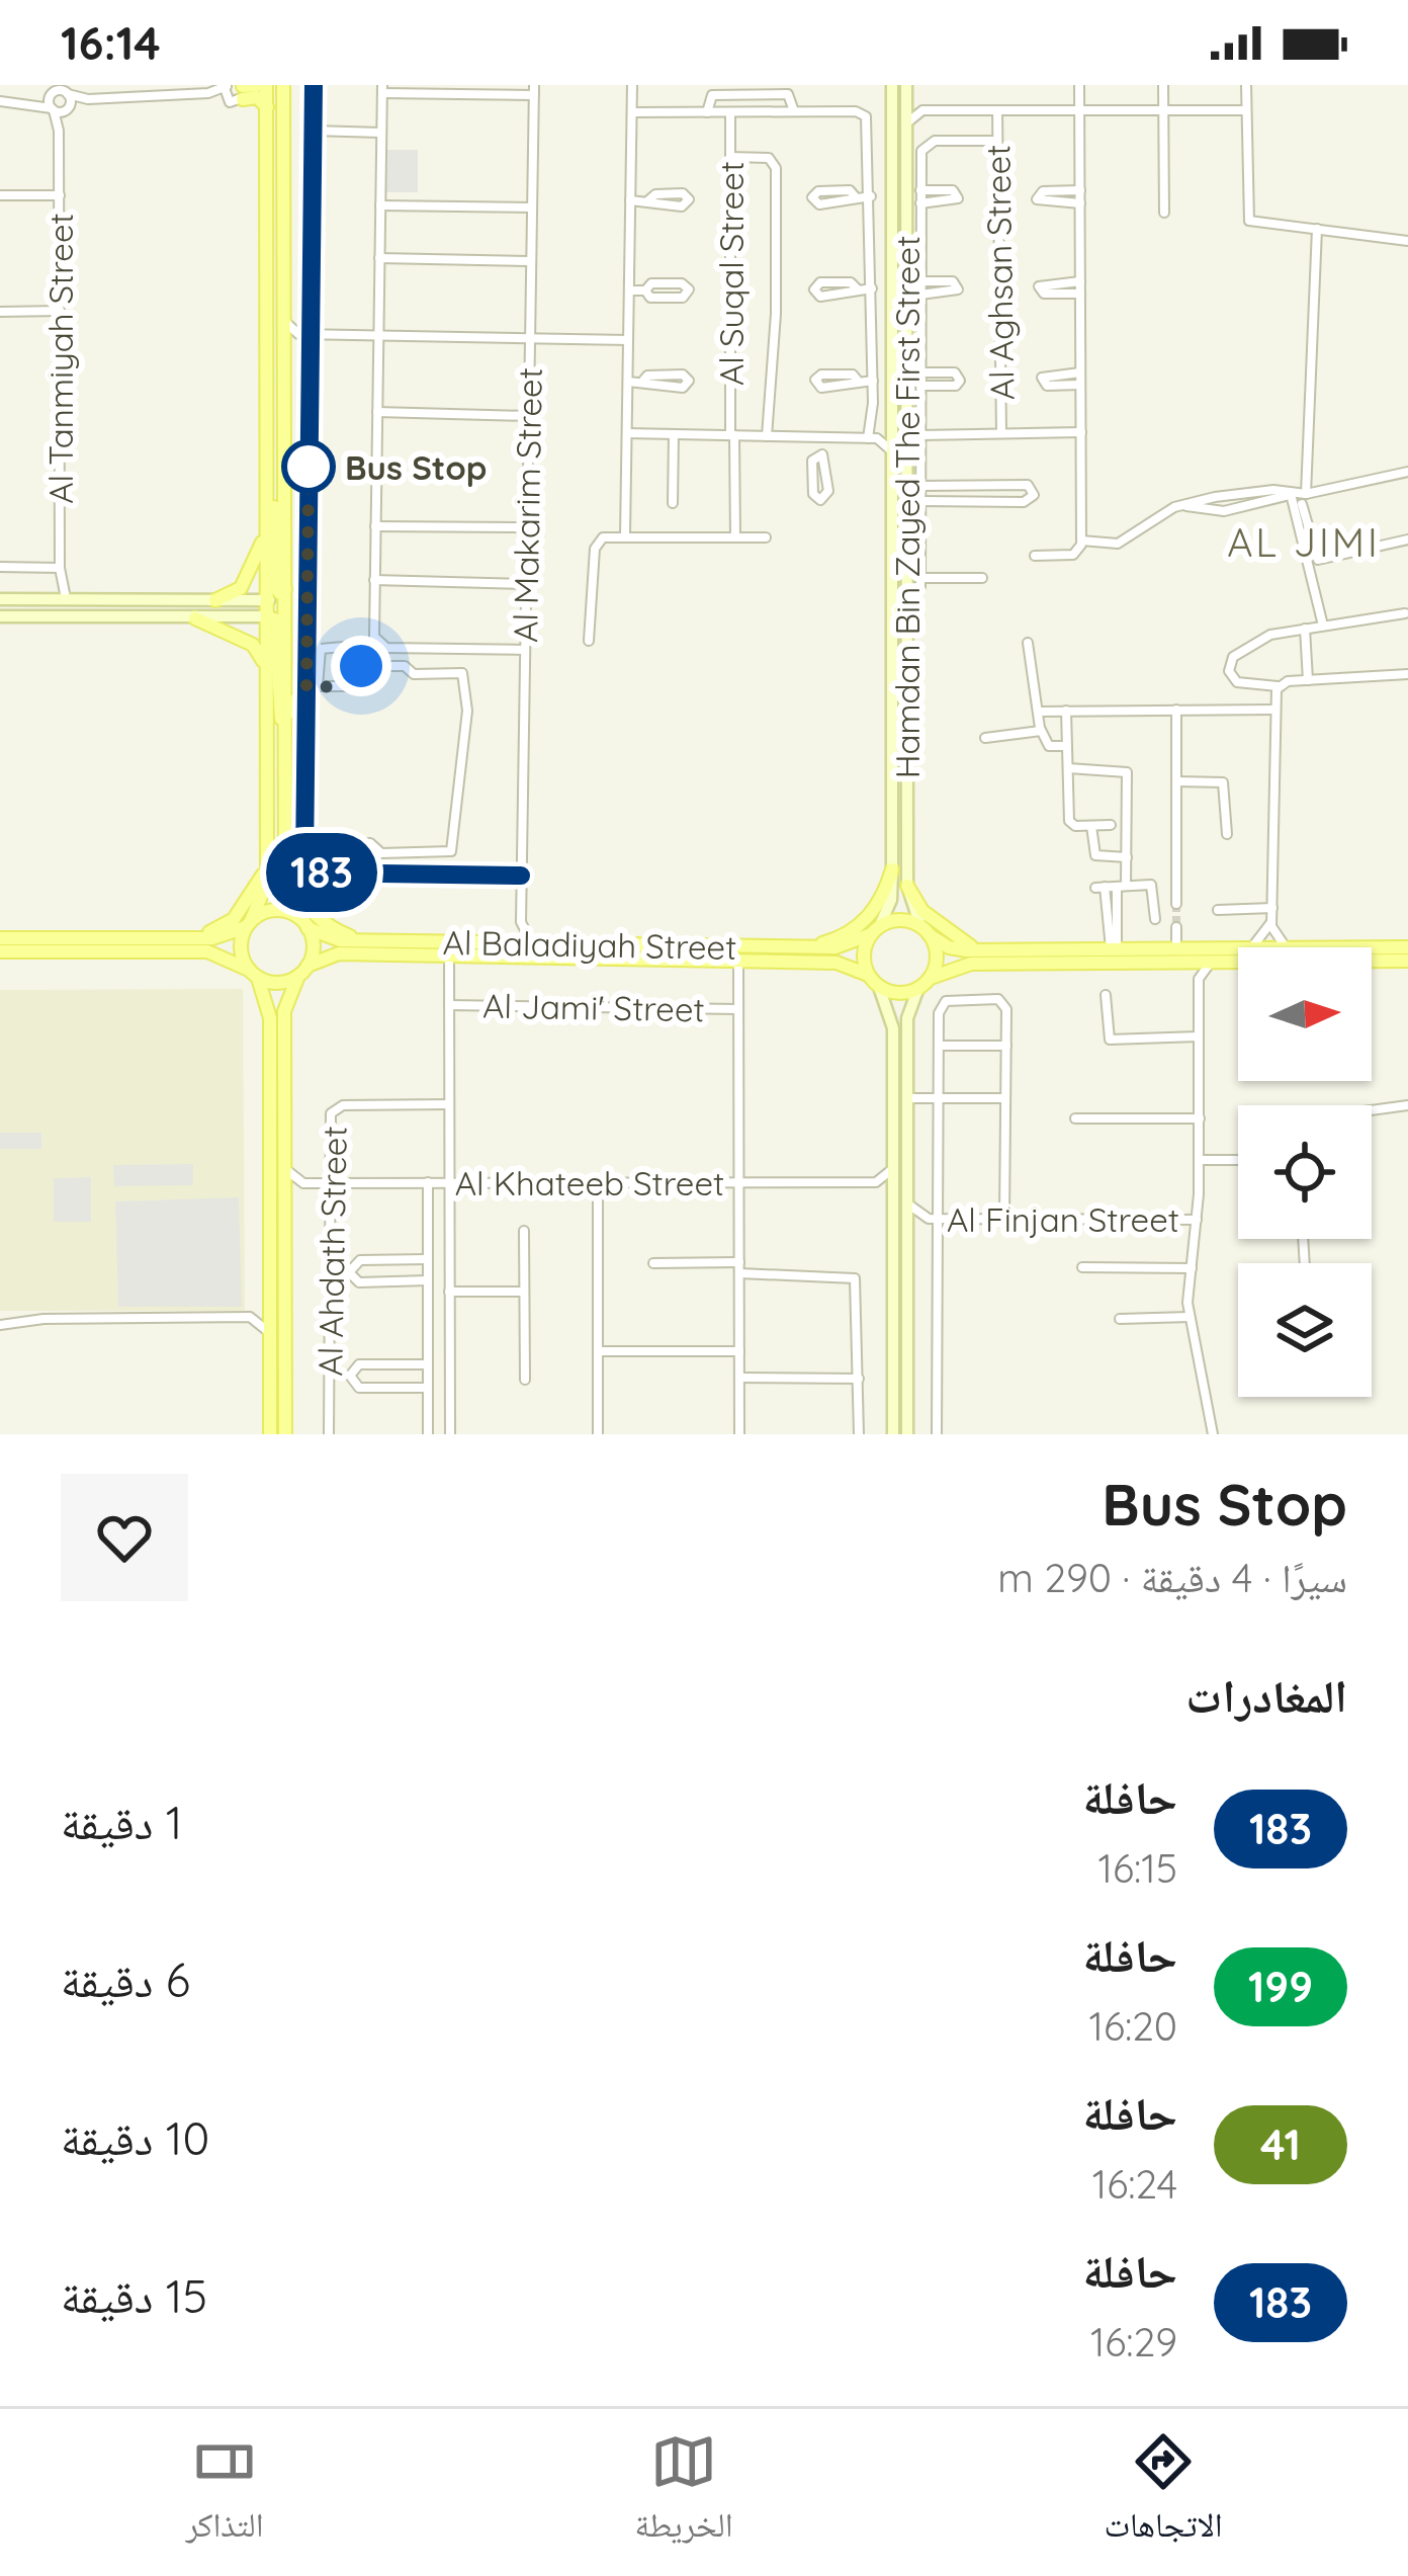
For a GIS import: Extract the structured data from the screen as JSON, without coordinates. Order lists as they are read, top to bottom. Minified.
{"streets":{"main road":["Hamdan Bin Zayed The First Street","Al Baladiyah Street"],"street":["Al Aghsan Street","Al Suqal Street","Al Tanmiyah Street","Al Makarim Street","Al Jami' Street","Al Khateeb Street","Al Finjan Street","Al Ahdath Street"]},"crossings":[["Hamdan Bin Zayed The First Street","Al Baladiyah Street"],["Al Khateeb Street","Al Ahdath Street"]],"districts":["AL JIMI"],"places":["Bus Stop"],"lines":["bus line 183"],"north":"right","page":{"status":"16:14","on_map":"183","heading":[["Bus Stop","سيرًا · 4 دقيقة · 290 m"],"المغادرات"],"list":[{"mark":"183","name":"حافلة","note":"16:15","value":"1 دقيقة"},{"mark":"199","name":"حافلة","note":"16:20","value":"6 دقيقة"},{"mark":"41","name":"حافلة","note":"16:24","value":"10 دقيقة"},{"mark":"183","name":"حافلة","note":"16:29","value":"15 دقيقة"}],"tabs":["الاتجاهات","الخريطة","التذاكر"]}}
